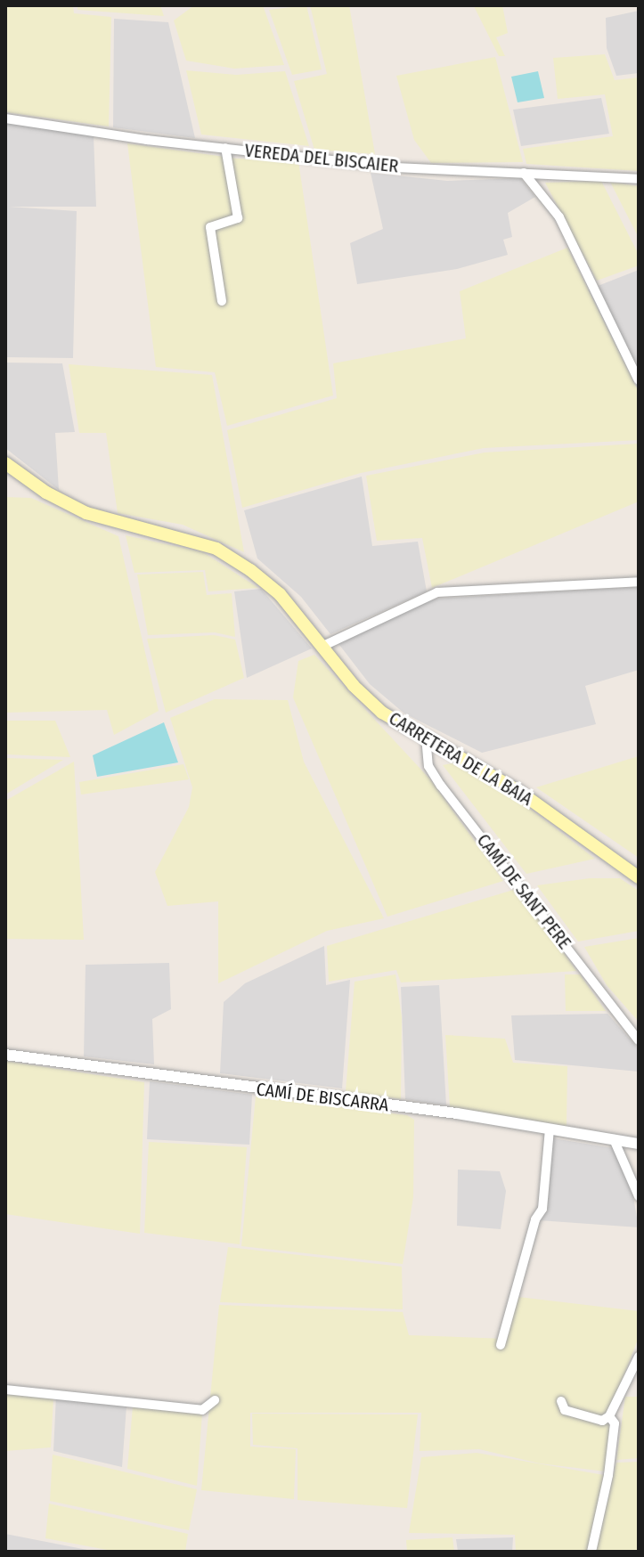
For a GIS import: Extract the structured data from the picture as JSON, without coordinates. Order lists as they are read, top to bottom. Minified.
{"streets":{"main road":["CARRETERA DE LA BAIA"],"street":["VEREDA DEL BISCAIER","CAMÍ DE SANT PERE","CAMÍ DE BISCARRA"]},"crossings":[["CARRETERA DE LA BAIA","CAMÍ DE SANT PERE"]]}
